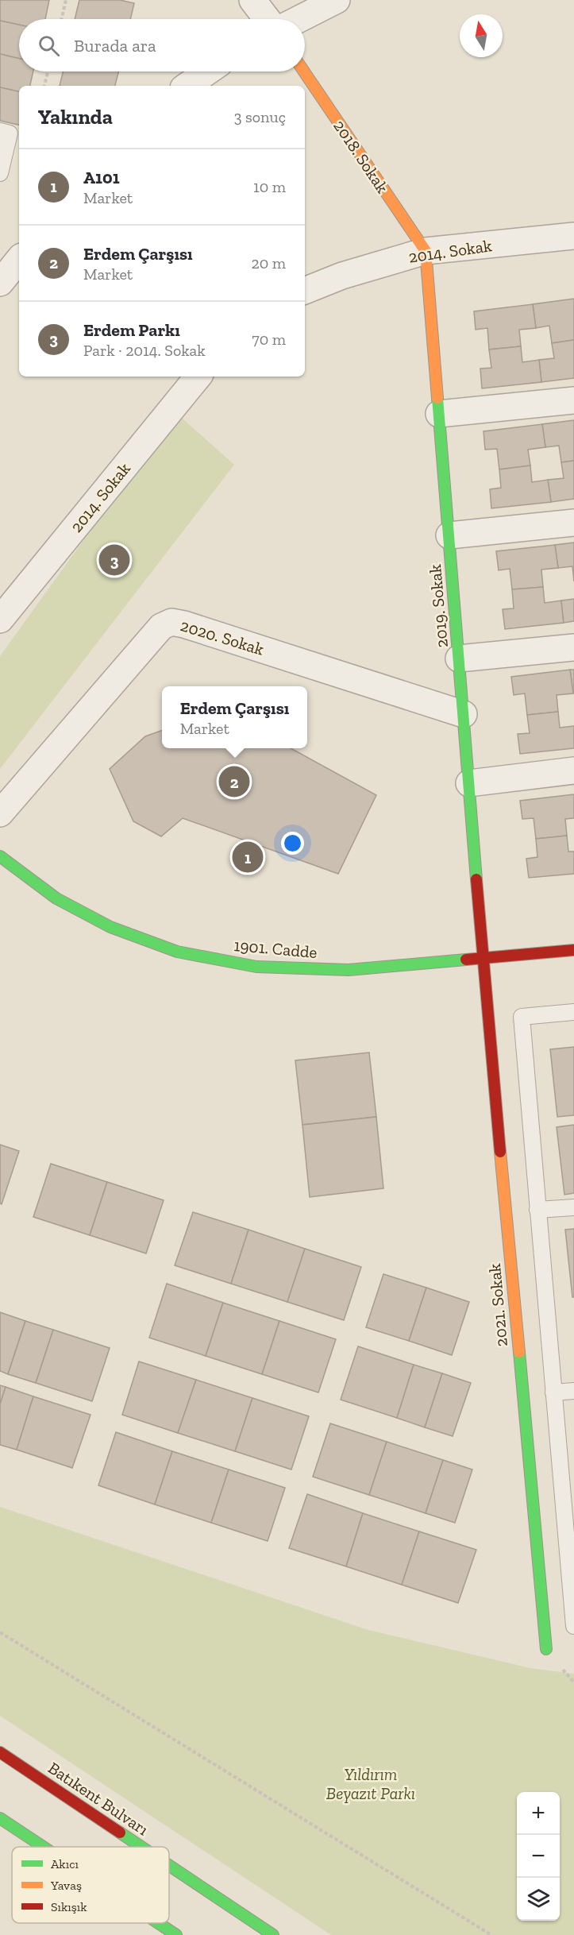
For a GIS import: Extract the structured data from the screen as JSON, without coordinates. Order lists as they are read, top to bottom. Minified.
{"streets":{"street":["2018. Sokak","2014. Sokak","2019. Sokak","2020. Sokak","1901. Cadde","2021. Sokak","Batıkent Bulvarı"]},"crossings":[["2018. Sokak","2014. Sokak"],["2018. Sokak","2019. Sokak"],["2014. Sokak","2019. Sokak"],["2019. Sokak","2020. Sokak"],["2019. Sokak","1901. Cadde"],["2019. Sokak","2021. Sokak"],["1901. Cadde","2021. Sokak"]],"parks":["Yıldırım Beyazıt Parkı"],"legend":["Akıcı","Yavaş","Sıkışık"],"north":"top","page":{"search":"Burada ara","heading":["Yakında","3 sonuç"],"list":[{"mark":"1","name":"A101","note":"Market","value":"10 m"},{"mark":"2","name":"Erdem Çarşısı","note":"Market","value":"20 m"},{"mark":"3","name":"Erdem Parkı","note":"Park · 2014. Sokak","value":"70 m"}],"pins":["3","2","1"],"popup":["Erdem Çarşısı","Market"],"map_buttons":["+","−"]}}
